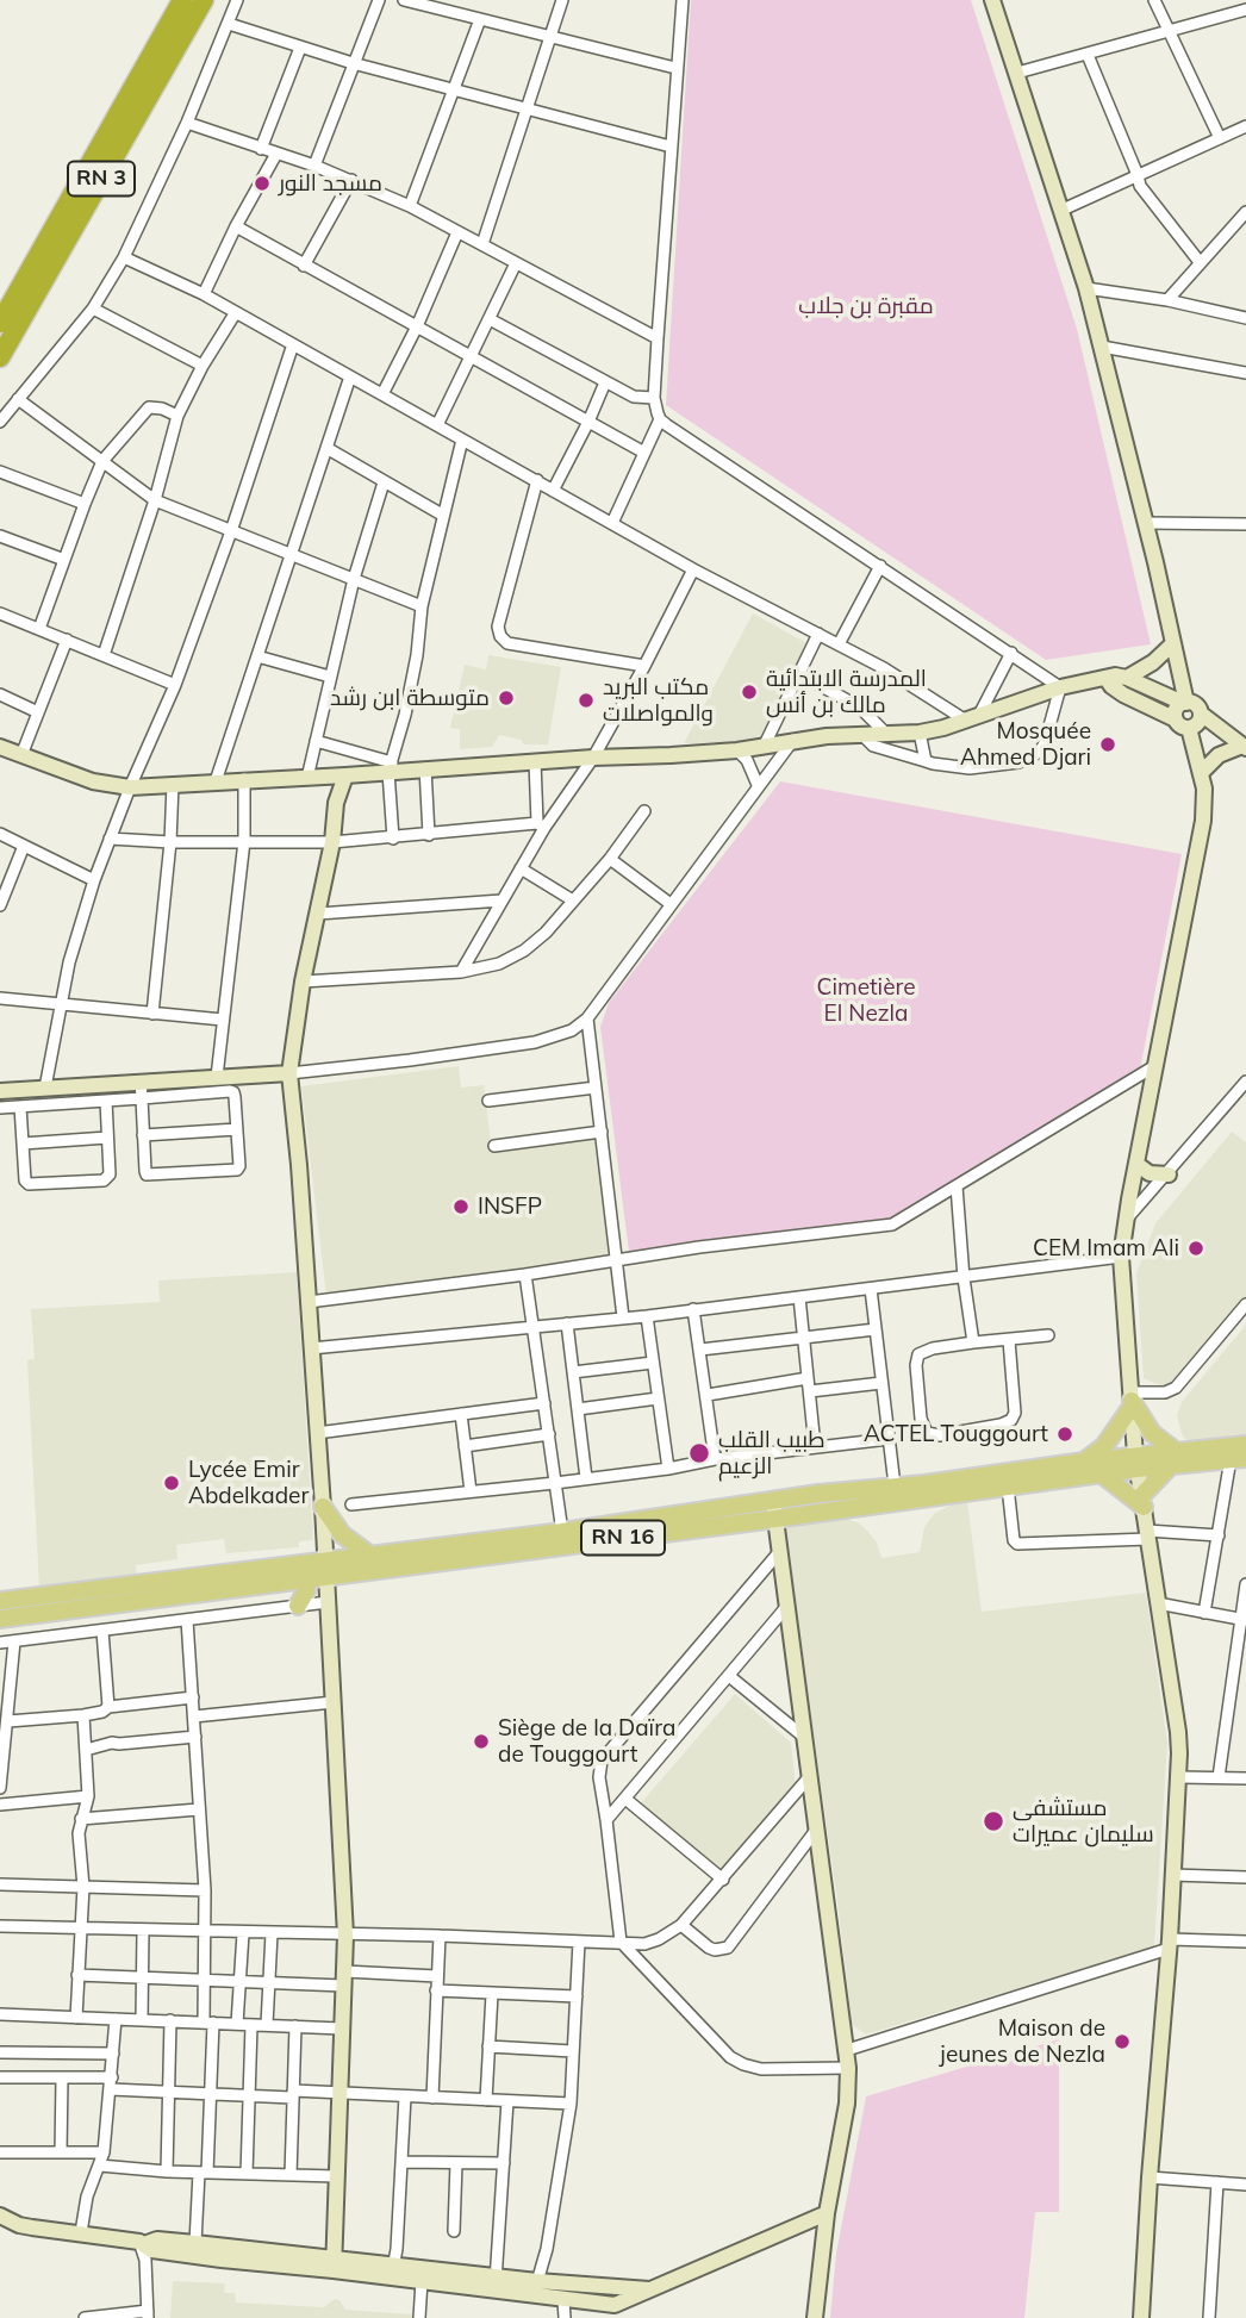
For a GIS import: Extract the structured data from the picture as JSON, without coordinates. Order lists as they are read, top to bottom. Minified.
{"streets":{"highway":["RN 3"],"main road":["RN 16"]},"parks":["مقبرة بن جلاب","Cimetière El Nezla"],"places":["مسجد النور","المدرسة الابتدائية مالك بن أنس","متوسطة ابن رشد","مكتب البريد والمواصلات","Mosquée Ahmed Djari","INSFP","CEM Imam Ali","ACTEL Touggourt","طبيب القلب الزعيم","Lycée Emir Abdelkader","Siège de la Daïra de Touggourt","مستشفى سليمان عميرات","Maison de jeunes de Nezla"]}
